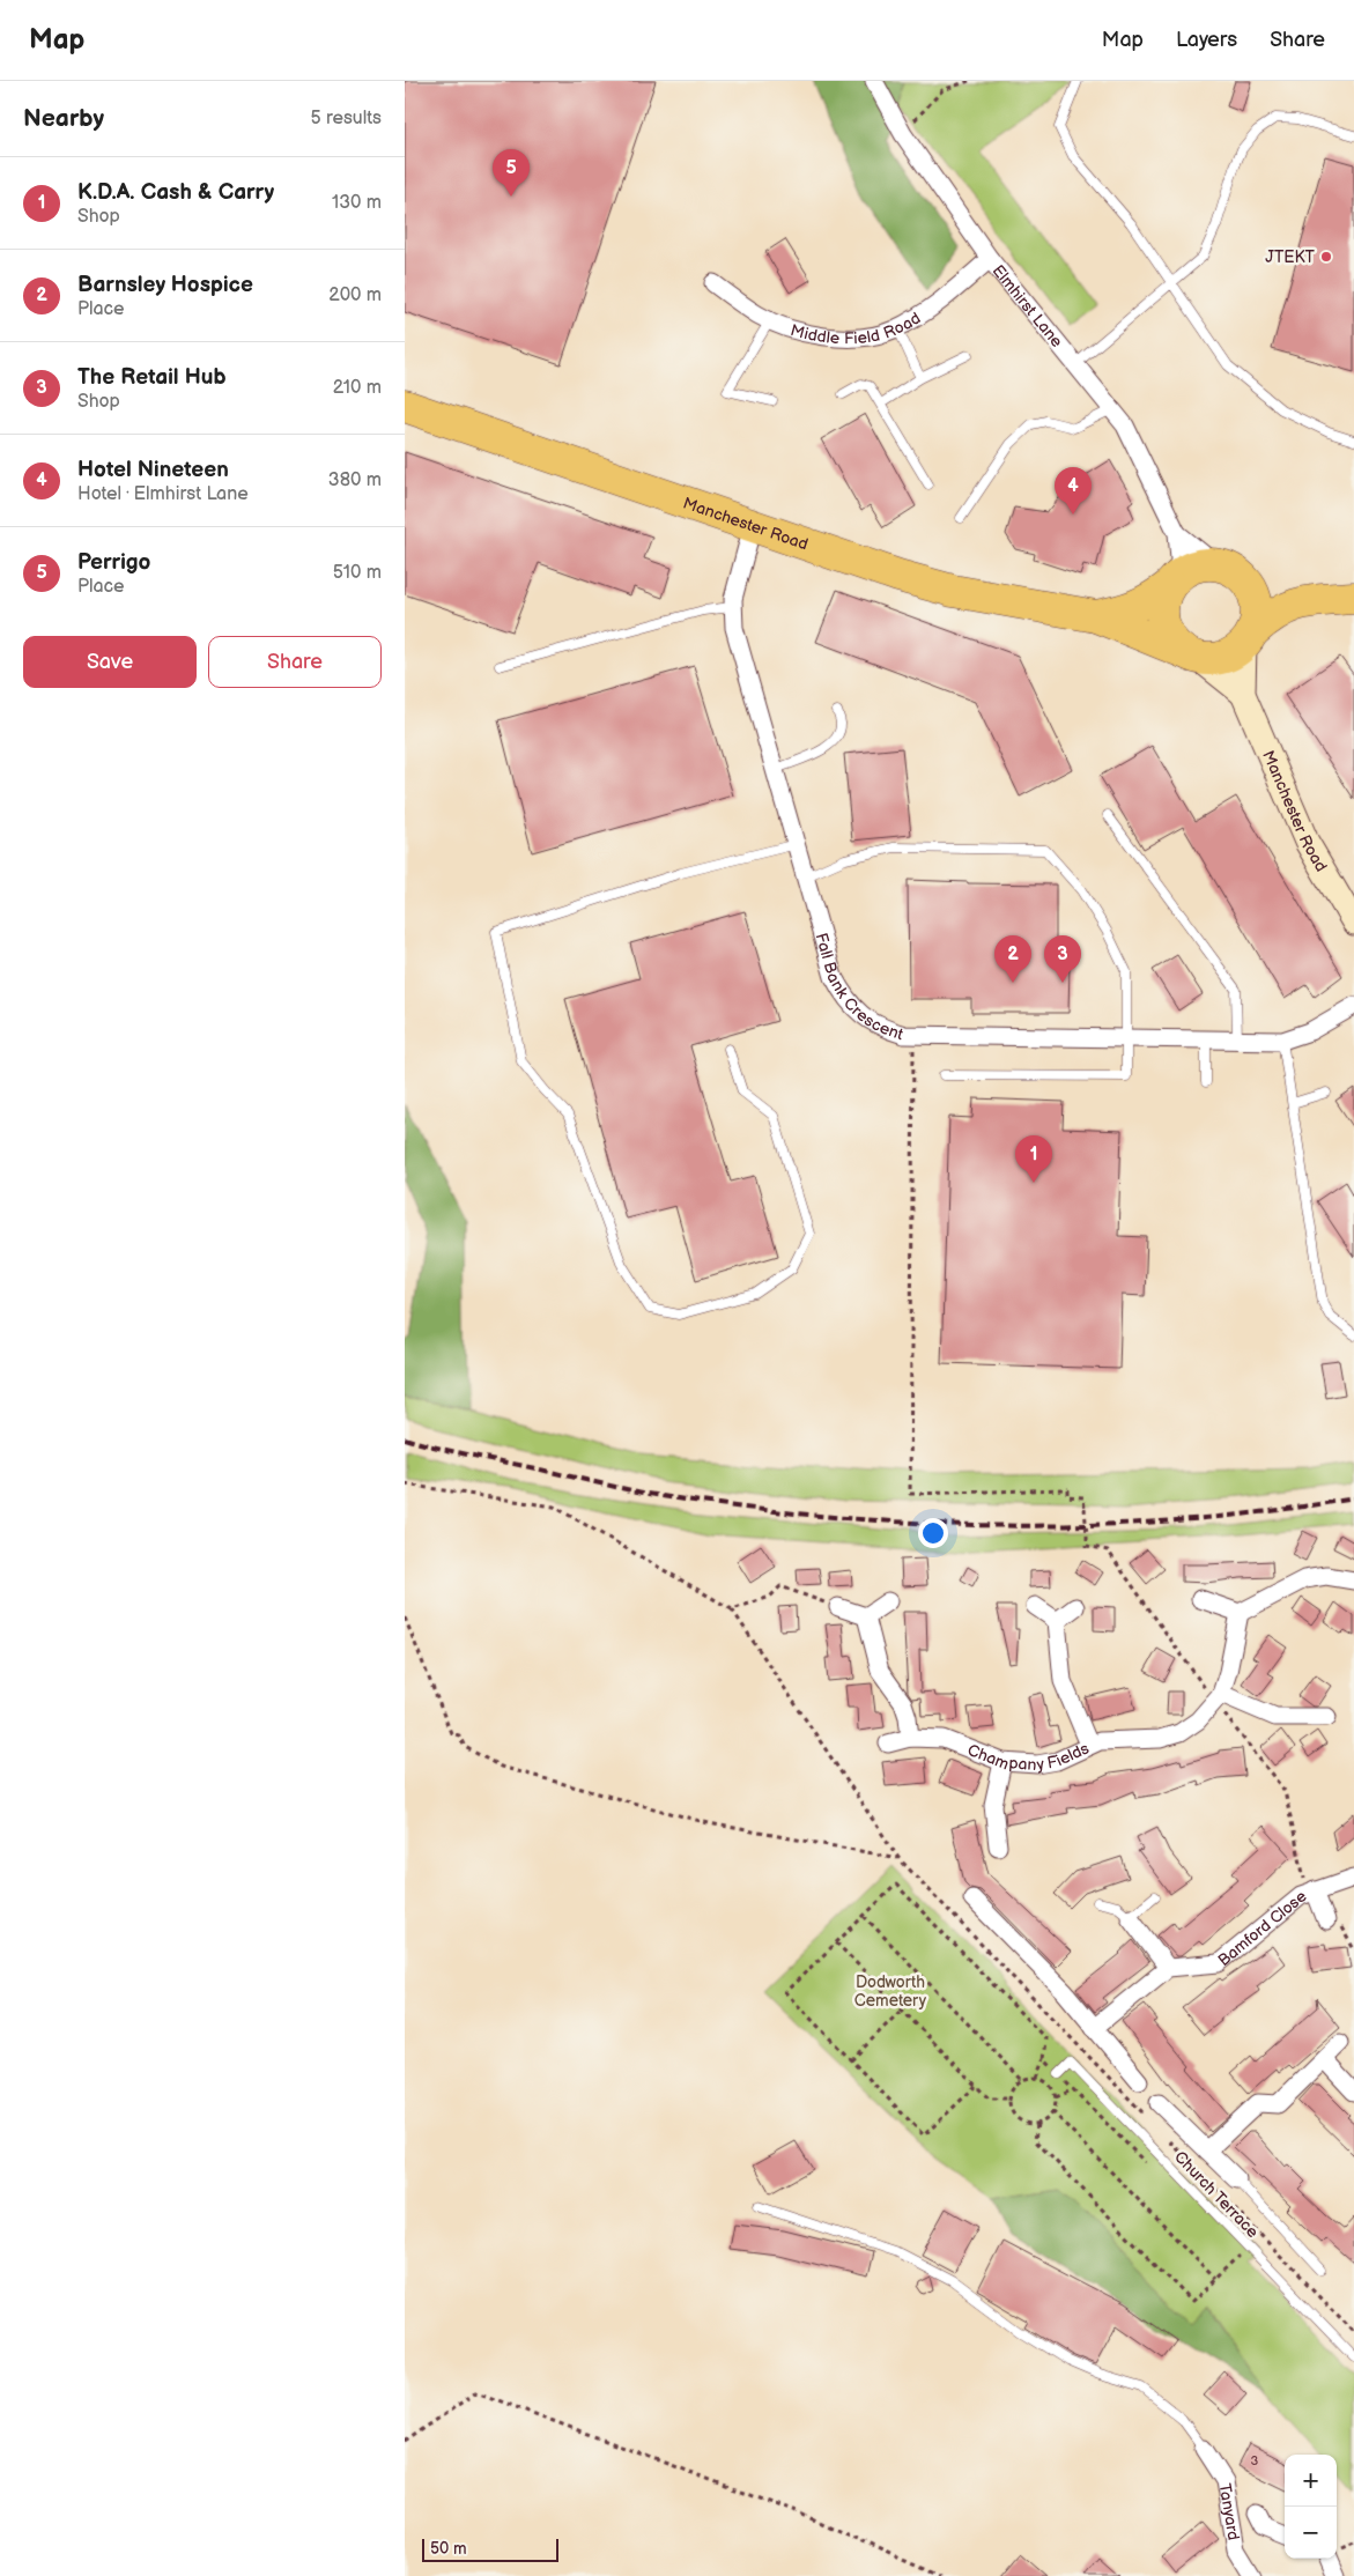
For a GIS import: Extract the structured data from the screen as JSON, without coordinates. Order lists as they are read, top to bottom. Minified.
{"streets":{"highway":["Manchester Road"],"street":["Elmhirst Lane","Middle Field Road","Fall Bank Crescent","Champany Fields","Bamford Close","Tanyard"],"lane":["Church Terrace"]},"crossings":[["Elmhirst Lane","Middle Field Road"],["Elmhirst Lane","Manchester Road"],["Manchester Road","Fall Bank Crescent"]],"parks":["Dodworth Cemetery"],"places":["JTEKT"],"house_numbers":["3"],"scale_bar":"50 m","page":{"header":"Map","nav":["Map","Layers","Share"],"heading":["Nearby","5 results"],"pins":["5","4","2","3","1"],"list":[{"mark":"1","name":"K.D.A. Cash & Carry","note":"Shop","value":"130 m"},{"mark":"2","name":"Barnsley Hospice","note":"Place","value":"200 m"},{"mark":"3","name":"The Retail Hub","note":"Shop","value":"210 m"},{"mark":"4","name":"Hotel Nineteen","note":"Hotel · Elmhirst Lane","value":"380 m"},{"mark":"5","name":"Perrigo","note":"Place","value":"510 m"}],"buttons":["Save","Share"],"map_buttons":["+","−"],"scale":"50 m"}}
